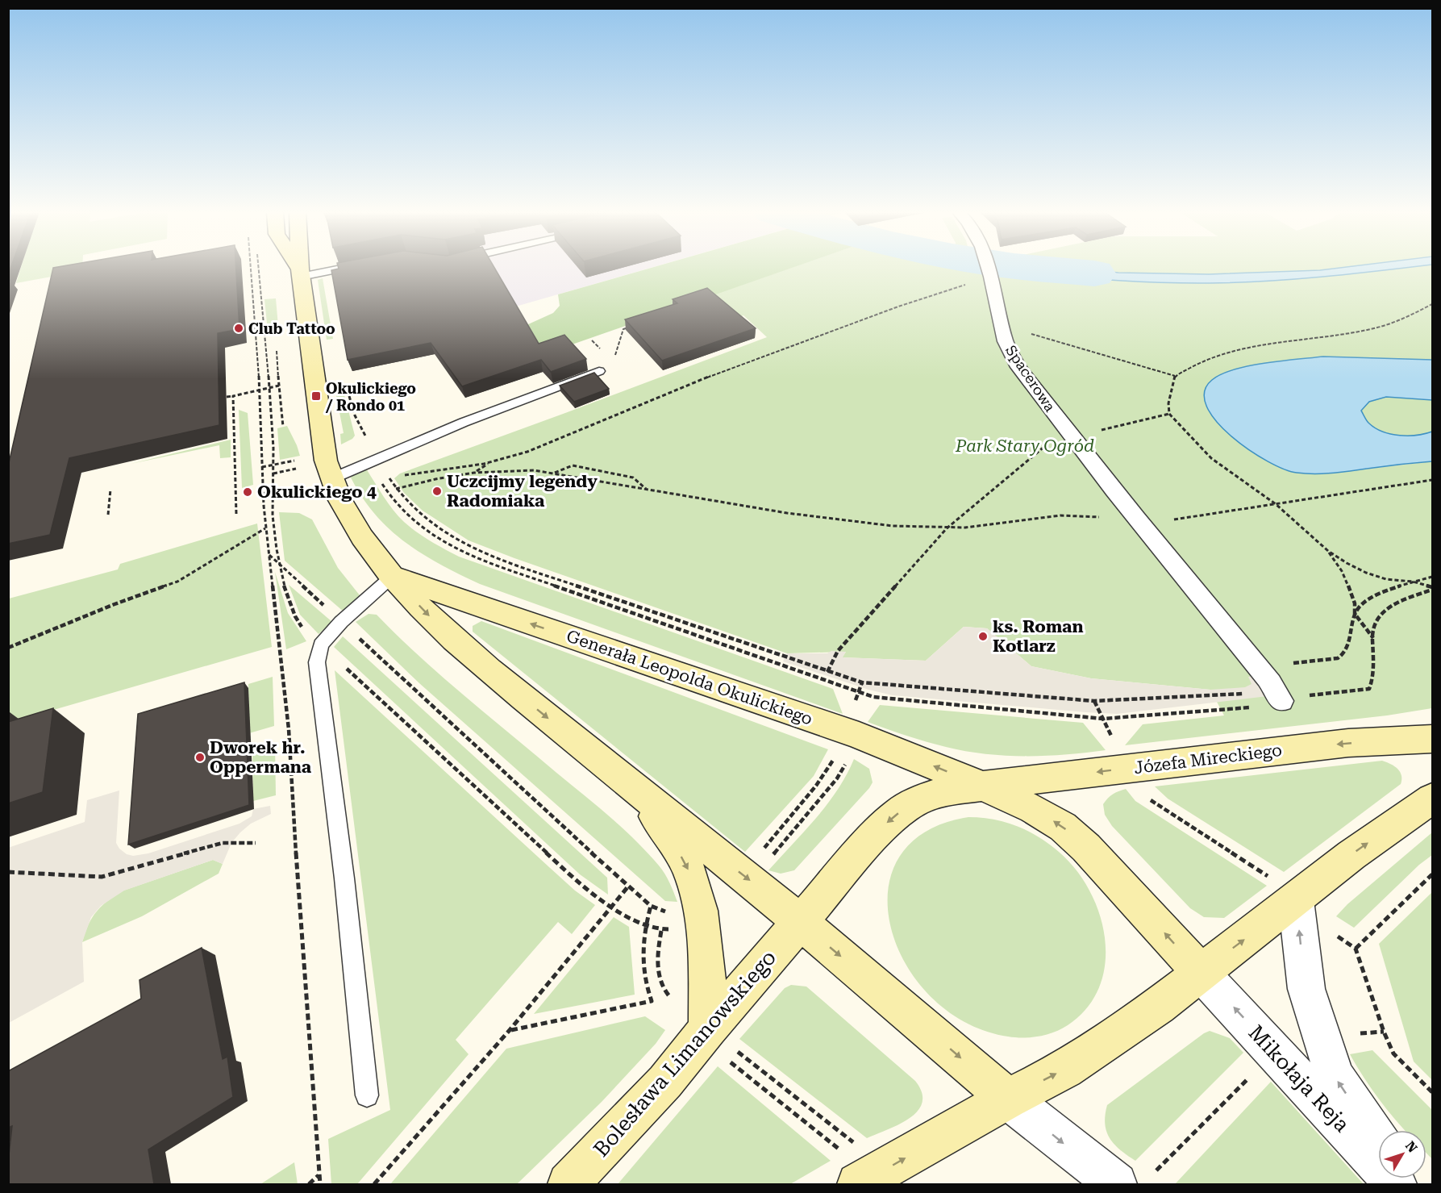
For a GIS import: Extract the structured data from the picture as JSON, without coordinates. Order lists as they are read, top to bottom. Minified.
{"streets":{"main road":["Generała Leopolda Okulickiego","Józefa Mireckiego","Bolesława Limanowskiego"],"street":["Spacerowa","Mikołaja Reja"]},"crossings":[["Generała Leopolda Okulickiego","Józefa Mireckiego"],["Generała Leopolda Okulickiego","Mikołaja Reja"],["Józefa Mireckiego","Bolesława Limanowskiego"]],"parks":["Park Stary Ogród"],"places":{"other":["Club Tattoo","Uczcijmy legendy Radomiaka","Okulickiego 4","ks. Roman Kotlarz","Dworek hr. Oppermana"],"transit":["Okulickiego / Rondo 01"]},"north":"top right"}
